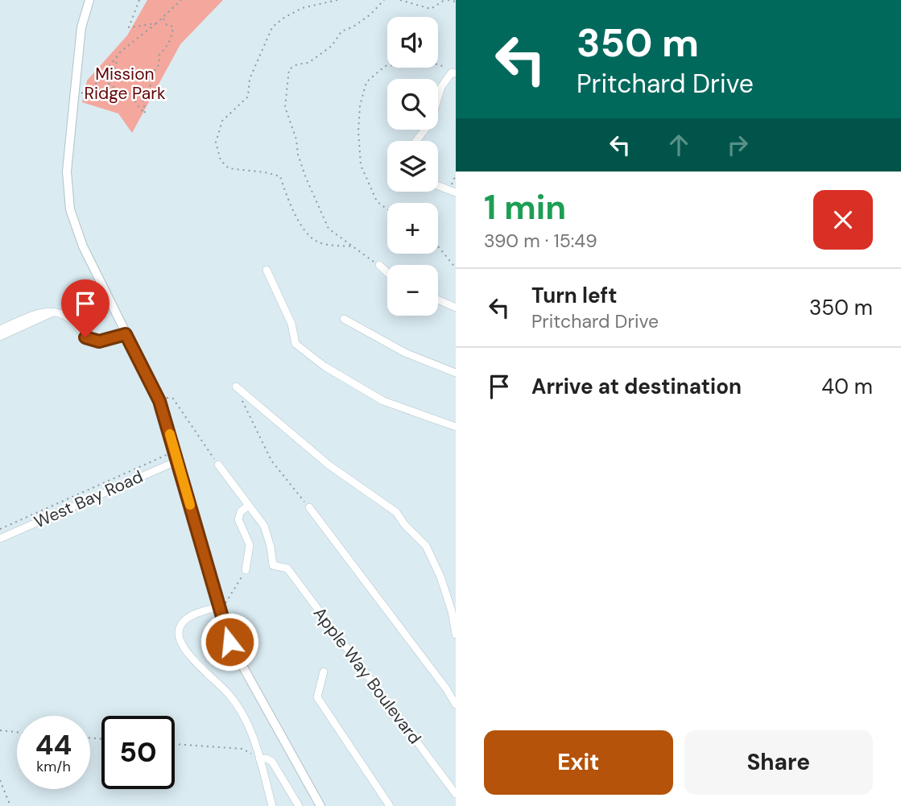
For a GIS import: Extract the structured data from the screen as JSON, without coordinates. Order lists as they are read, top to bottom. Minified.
{"streets":{"street":["West Bay Road","Apple Way Boulevard"]},"parks":["Mission Ridge Park"],"page":{"turn":["350 m","Pritchard Drive"],"map_buttons":["+","−"],"heading":["1 min","390 m · 15:49"],"list":[{"name":"Turn left","note":"Pritchard Drive","value":"350 m"},{"name":"Arrive at destination","value":"40 m"}],"speed":"44 km/h","limit":"50","buttons":["Exit","Share"]}}
